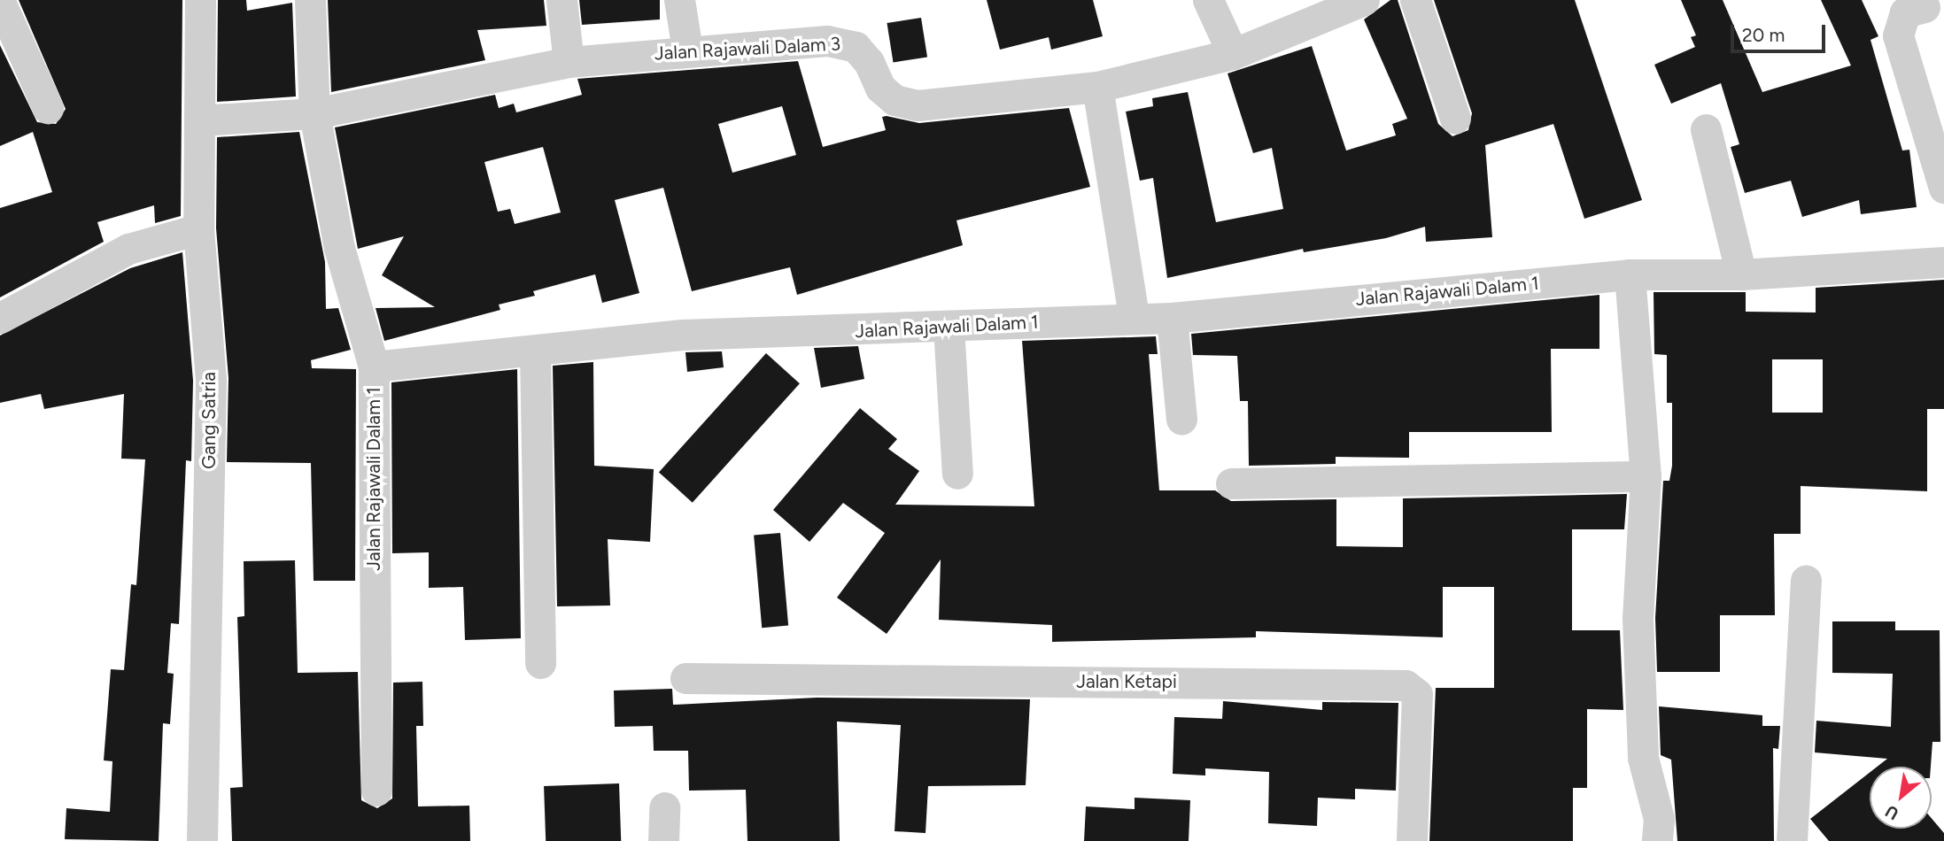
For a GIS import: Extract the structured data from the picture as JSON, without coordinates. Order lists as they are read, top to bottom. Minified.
{"streets":{"street":["Jalan Rajawali Dalam 3","Jalan Rajawali Dalam 1","Gang Satria","Jalan Ketapi"]},"crossings":[["Jalan Rajawali Dalam 3","Gang Satria"]],"scale_bar":"20 m","north":"bottom left"}
